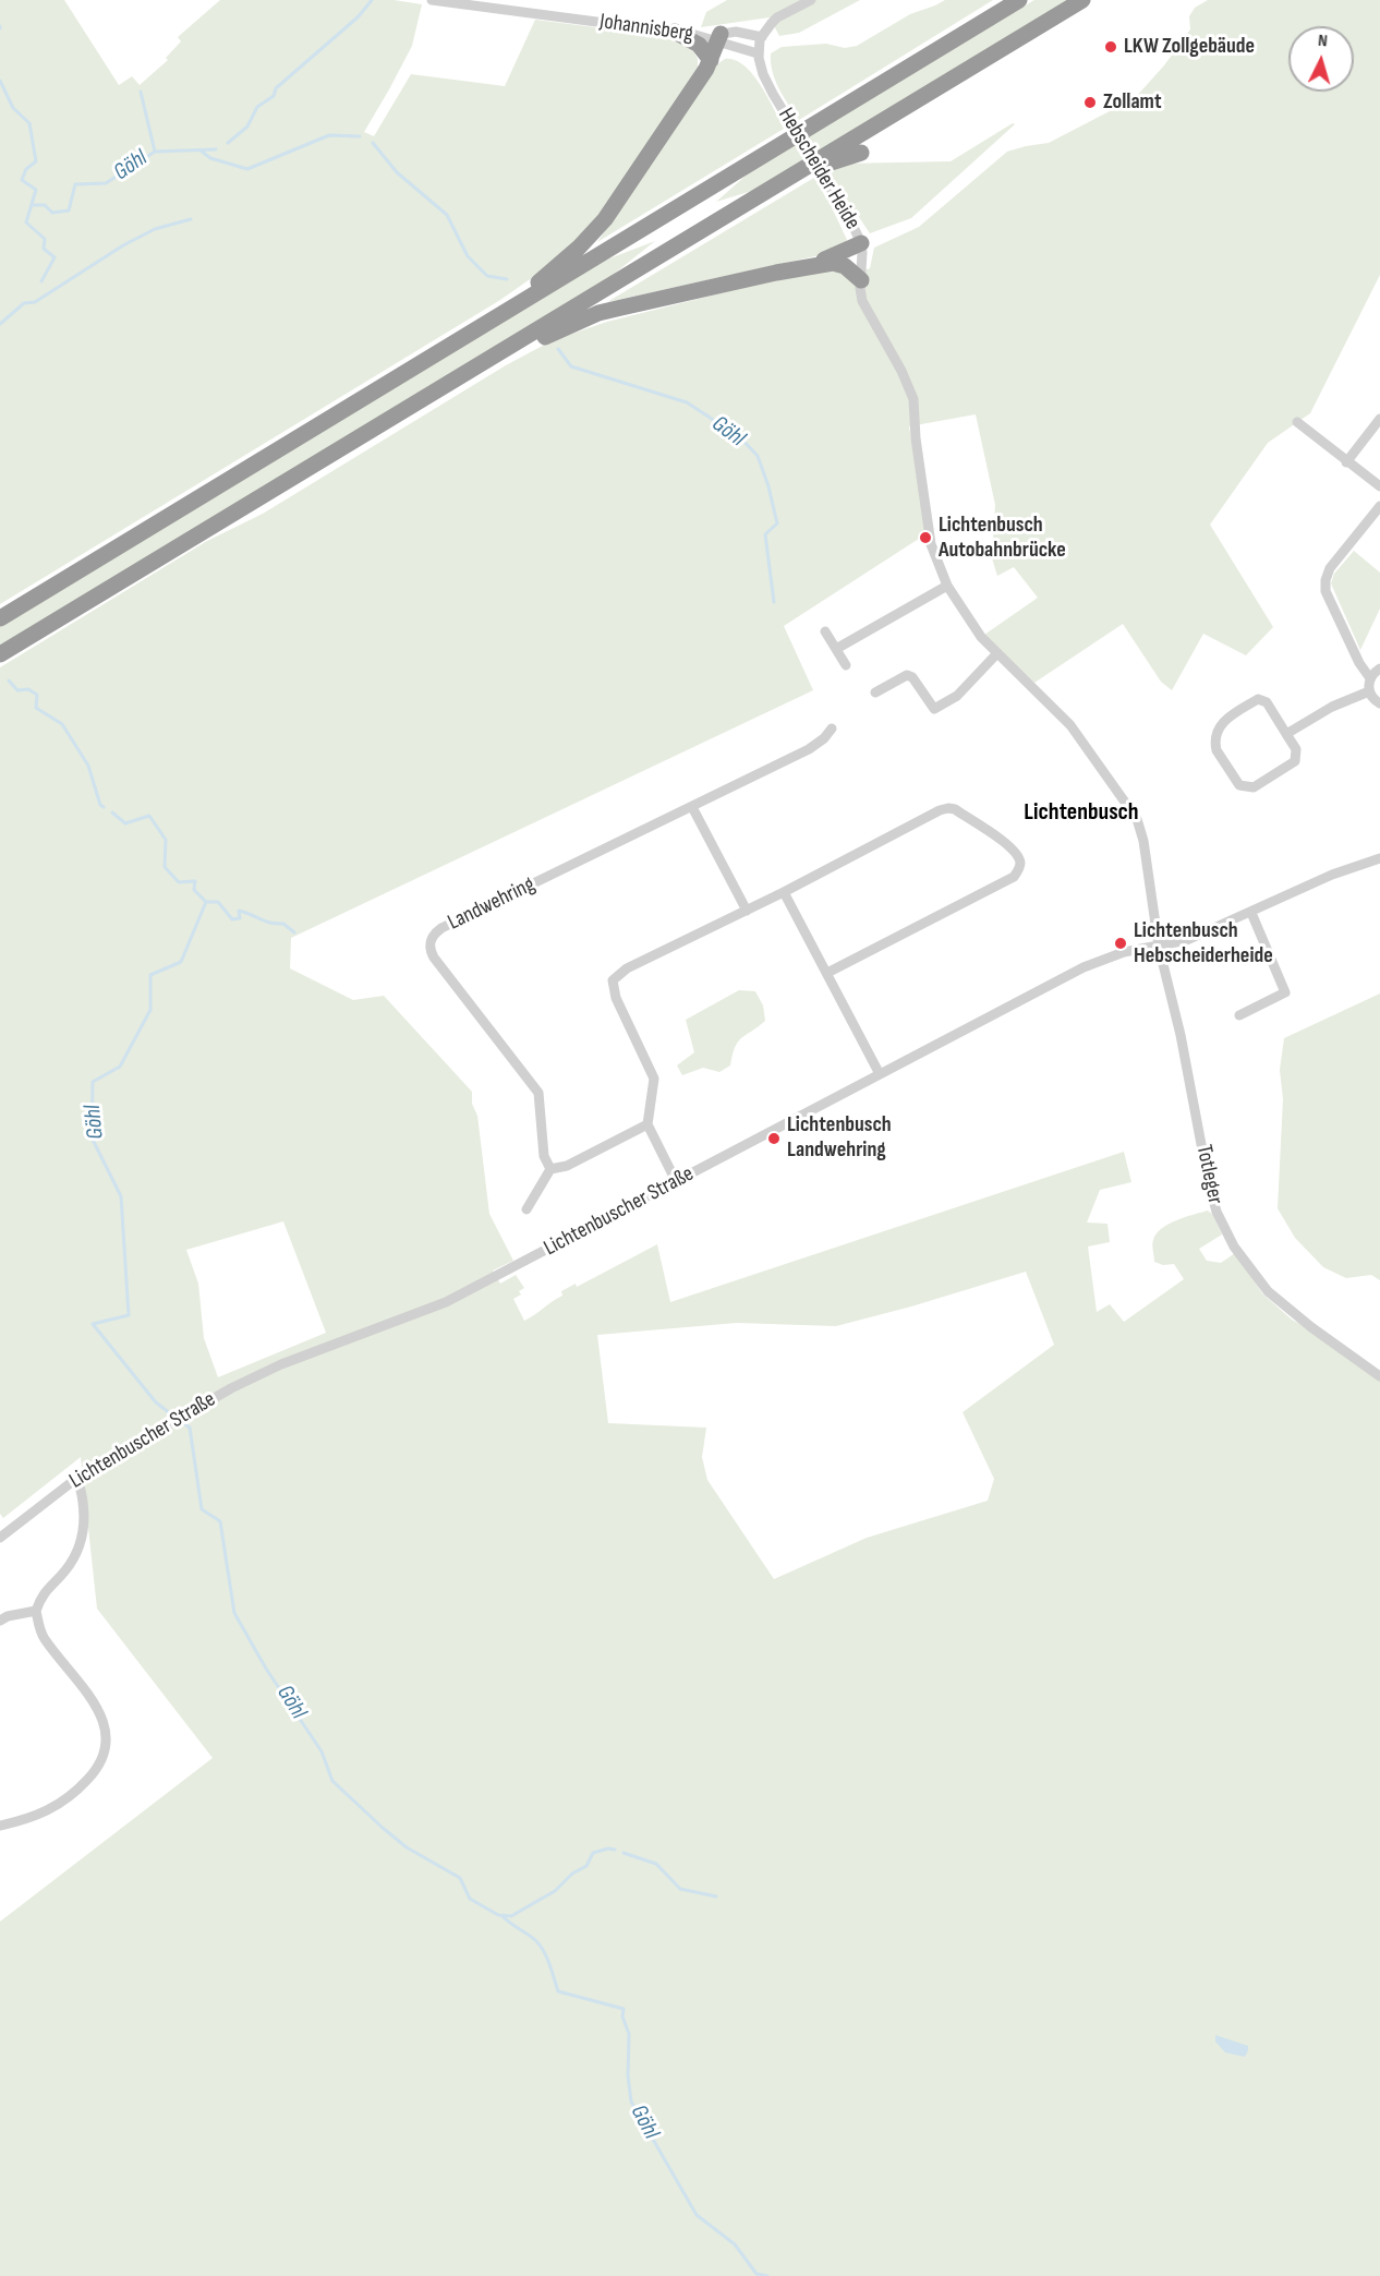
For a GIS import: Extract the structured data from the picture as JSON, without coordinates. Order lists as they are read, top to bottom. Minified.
{"streets":{"street":["Johannisberg","Hebscheider Heide","Landwehring","Totleger","Lichtenbuscher Straße"]},"crossings":[["Johannisberg","Hebscheider Heide"],["Hebscheider Heide","Totleger"],["Hebscheider Heide","Lichtenbuscher Straße"],["Totleger","Lichtenbuscher Straße"]],"districts":["Lichtenbusch"],"water":["Göhl"],"places":["LKW Zollgebäude","Zollamt","Lichtenbusch Autobahnbrücke","Lichtenbusch Hebscheiderheide","Lichtenbusch Landwehring"],"north":"top"}
